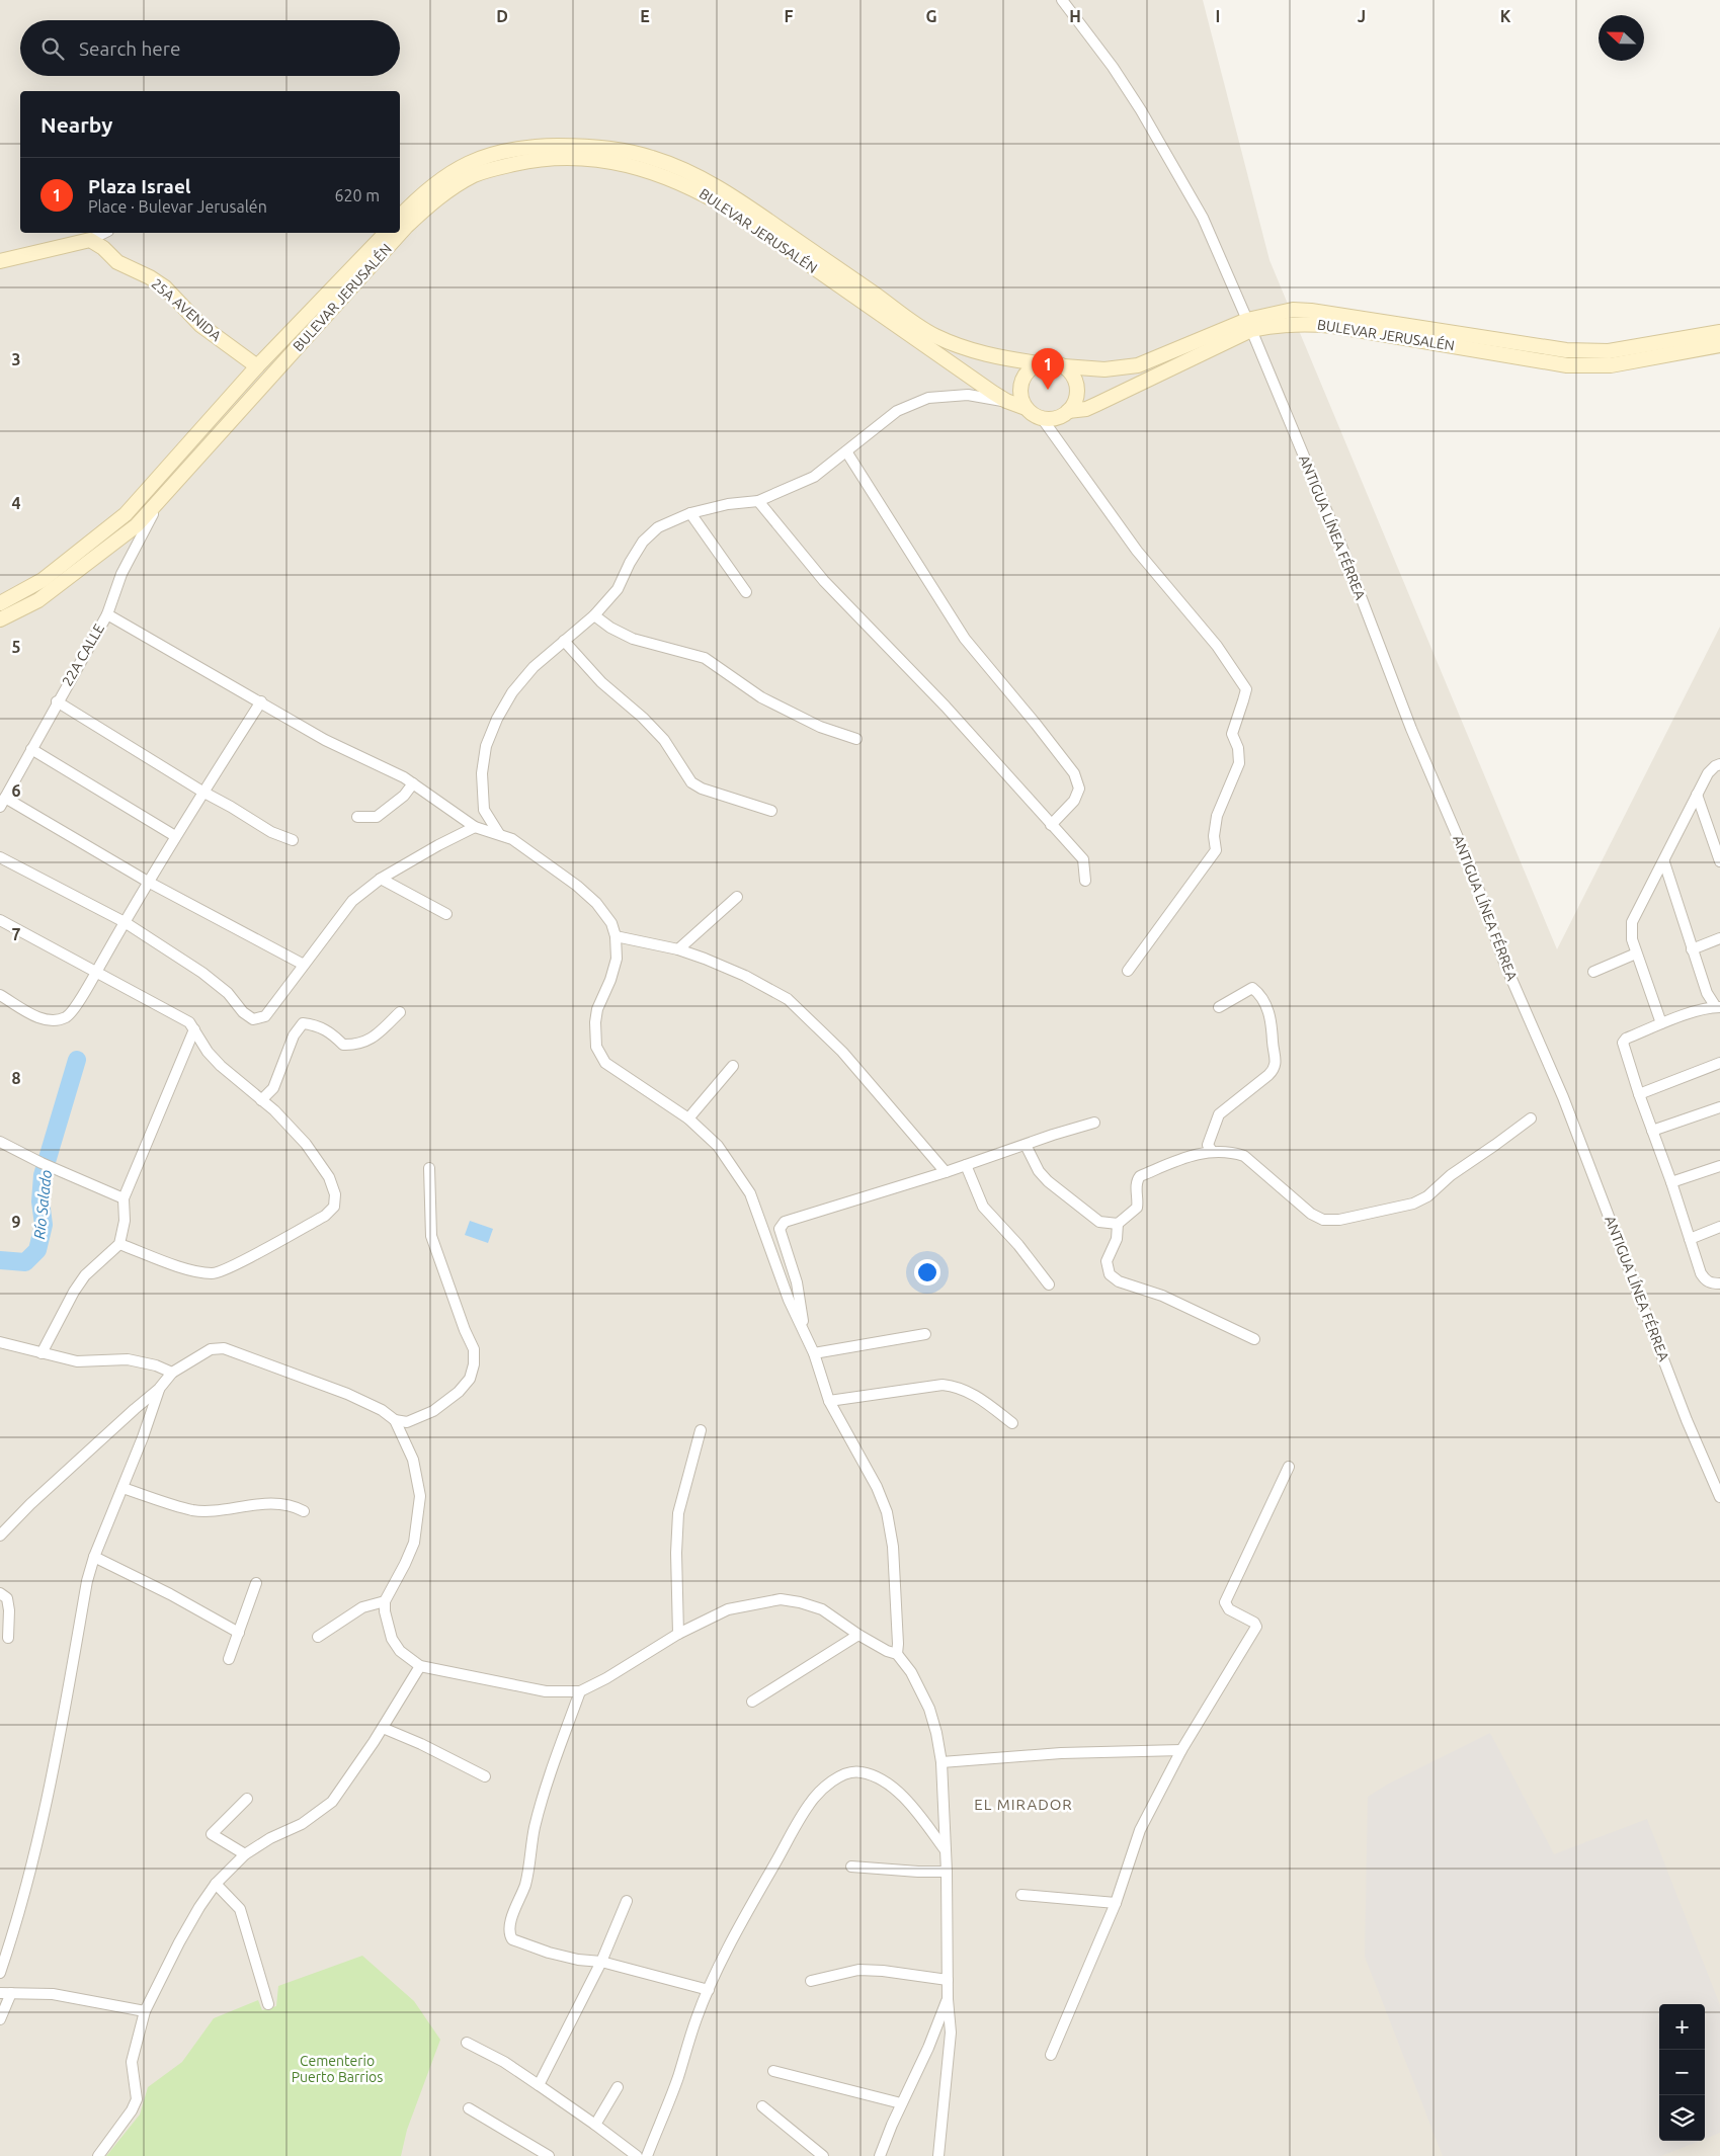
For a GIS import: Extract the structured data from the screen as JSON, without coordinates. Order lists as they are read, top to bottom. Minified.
{"streets":{"main road":["BULEVAR JERUSALÉN","25A AVENIDA"],"street":["ANTIGUA LÍNEA FÉRREA","22A CALLE"]},"crossings":[["BULEVAR JERUSALÉN","25A AVENIDA"],["BULEVAR JERUSALÉN","ANTIGUA LÍNEA FÉRREA"],["BULEVAR JERUSALÉN","22A CALLE"]],"districts":["EL MIRADOR"],"water":["Río Salado"],"parks":["Cementerio Puerto Barrios"],"north":"left","page":{"search":"Search here","heading":"Nearby","list":[{"mark":"1","name":"Plaza Israel","note":"Place · Bulevar Jerusalén","value":"620 m"}],"pins":"1","map_buttons":["+","−"]},"grid":{"columns":["D","E","F","G","H","I","J","K"],"rows":["3","4","5","6","7","8","9"]}}
